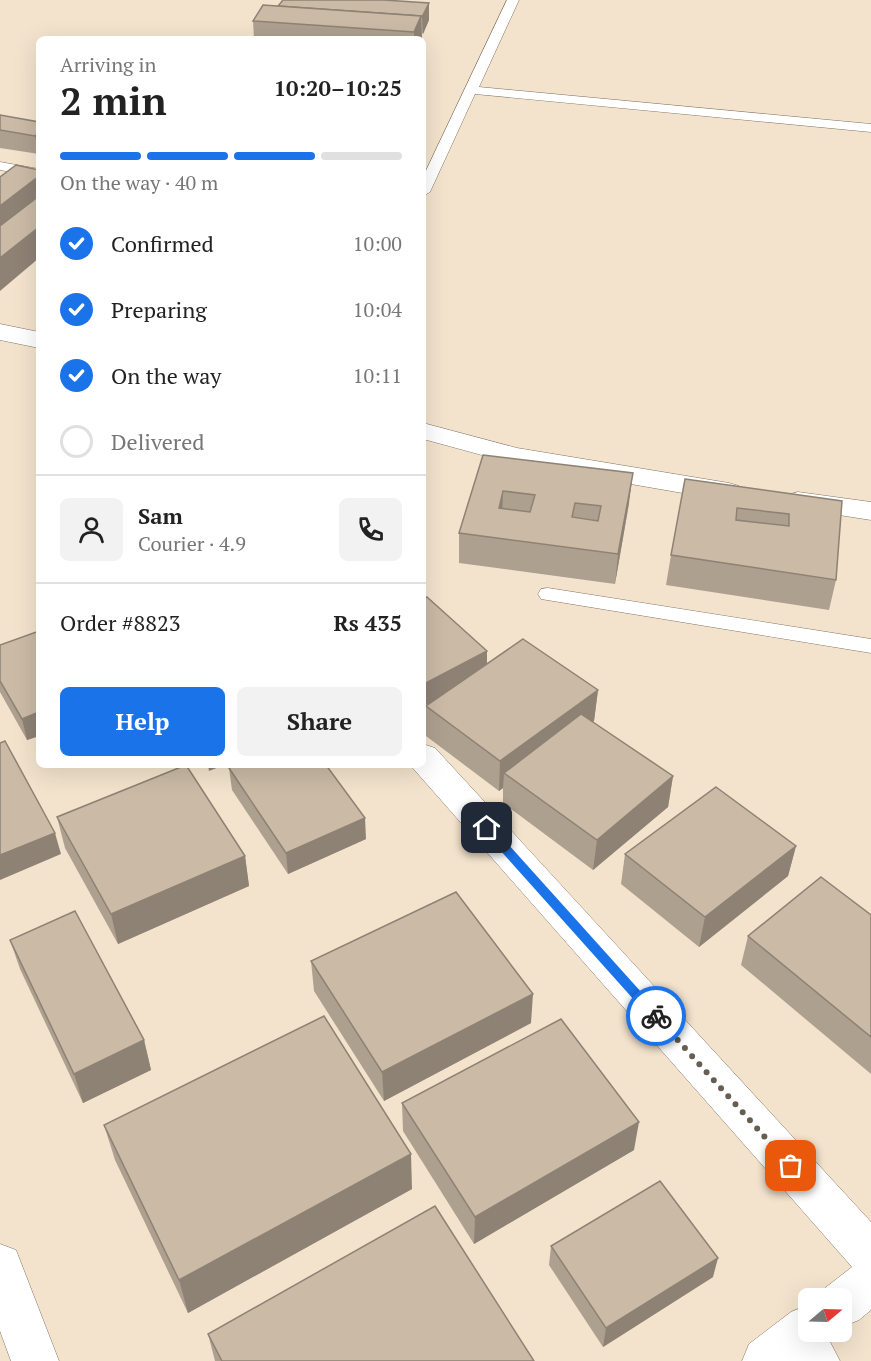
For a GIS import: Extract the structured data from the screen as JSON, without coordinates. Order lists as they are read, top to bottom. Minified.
{"north":"right","page":{"heading":["2 min","Arriving in","10:20–10:25"],"panel":["Sam","Courier · 4.9","Order #8823","Rs 435"],"bar":"On the way · 40 m","list":[["Confirmed","10:00"],["Preparing","10:04"],["On the way","10:11"],"Delivered"],"buttons":["Help","Share"]}}
